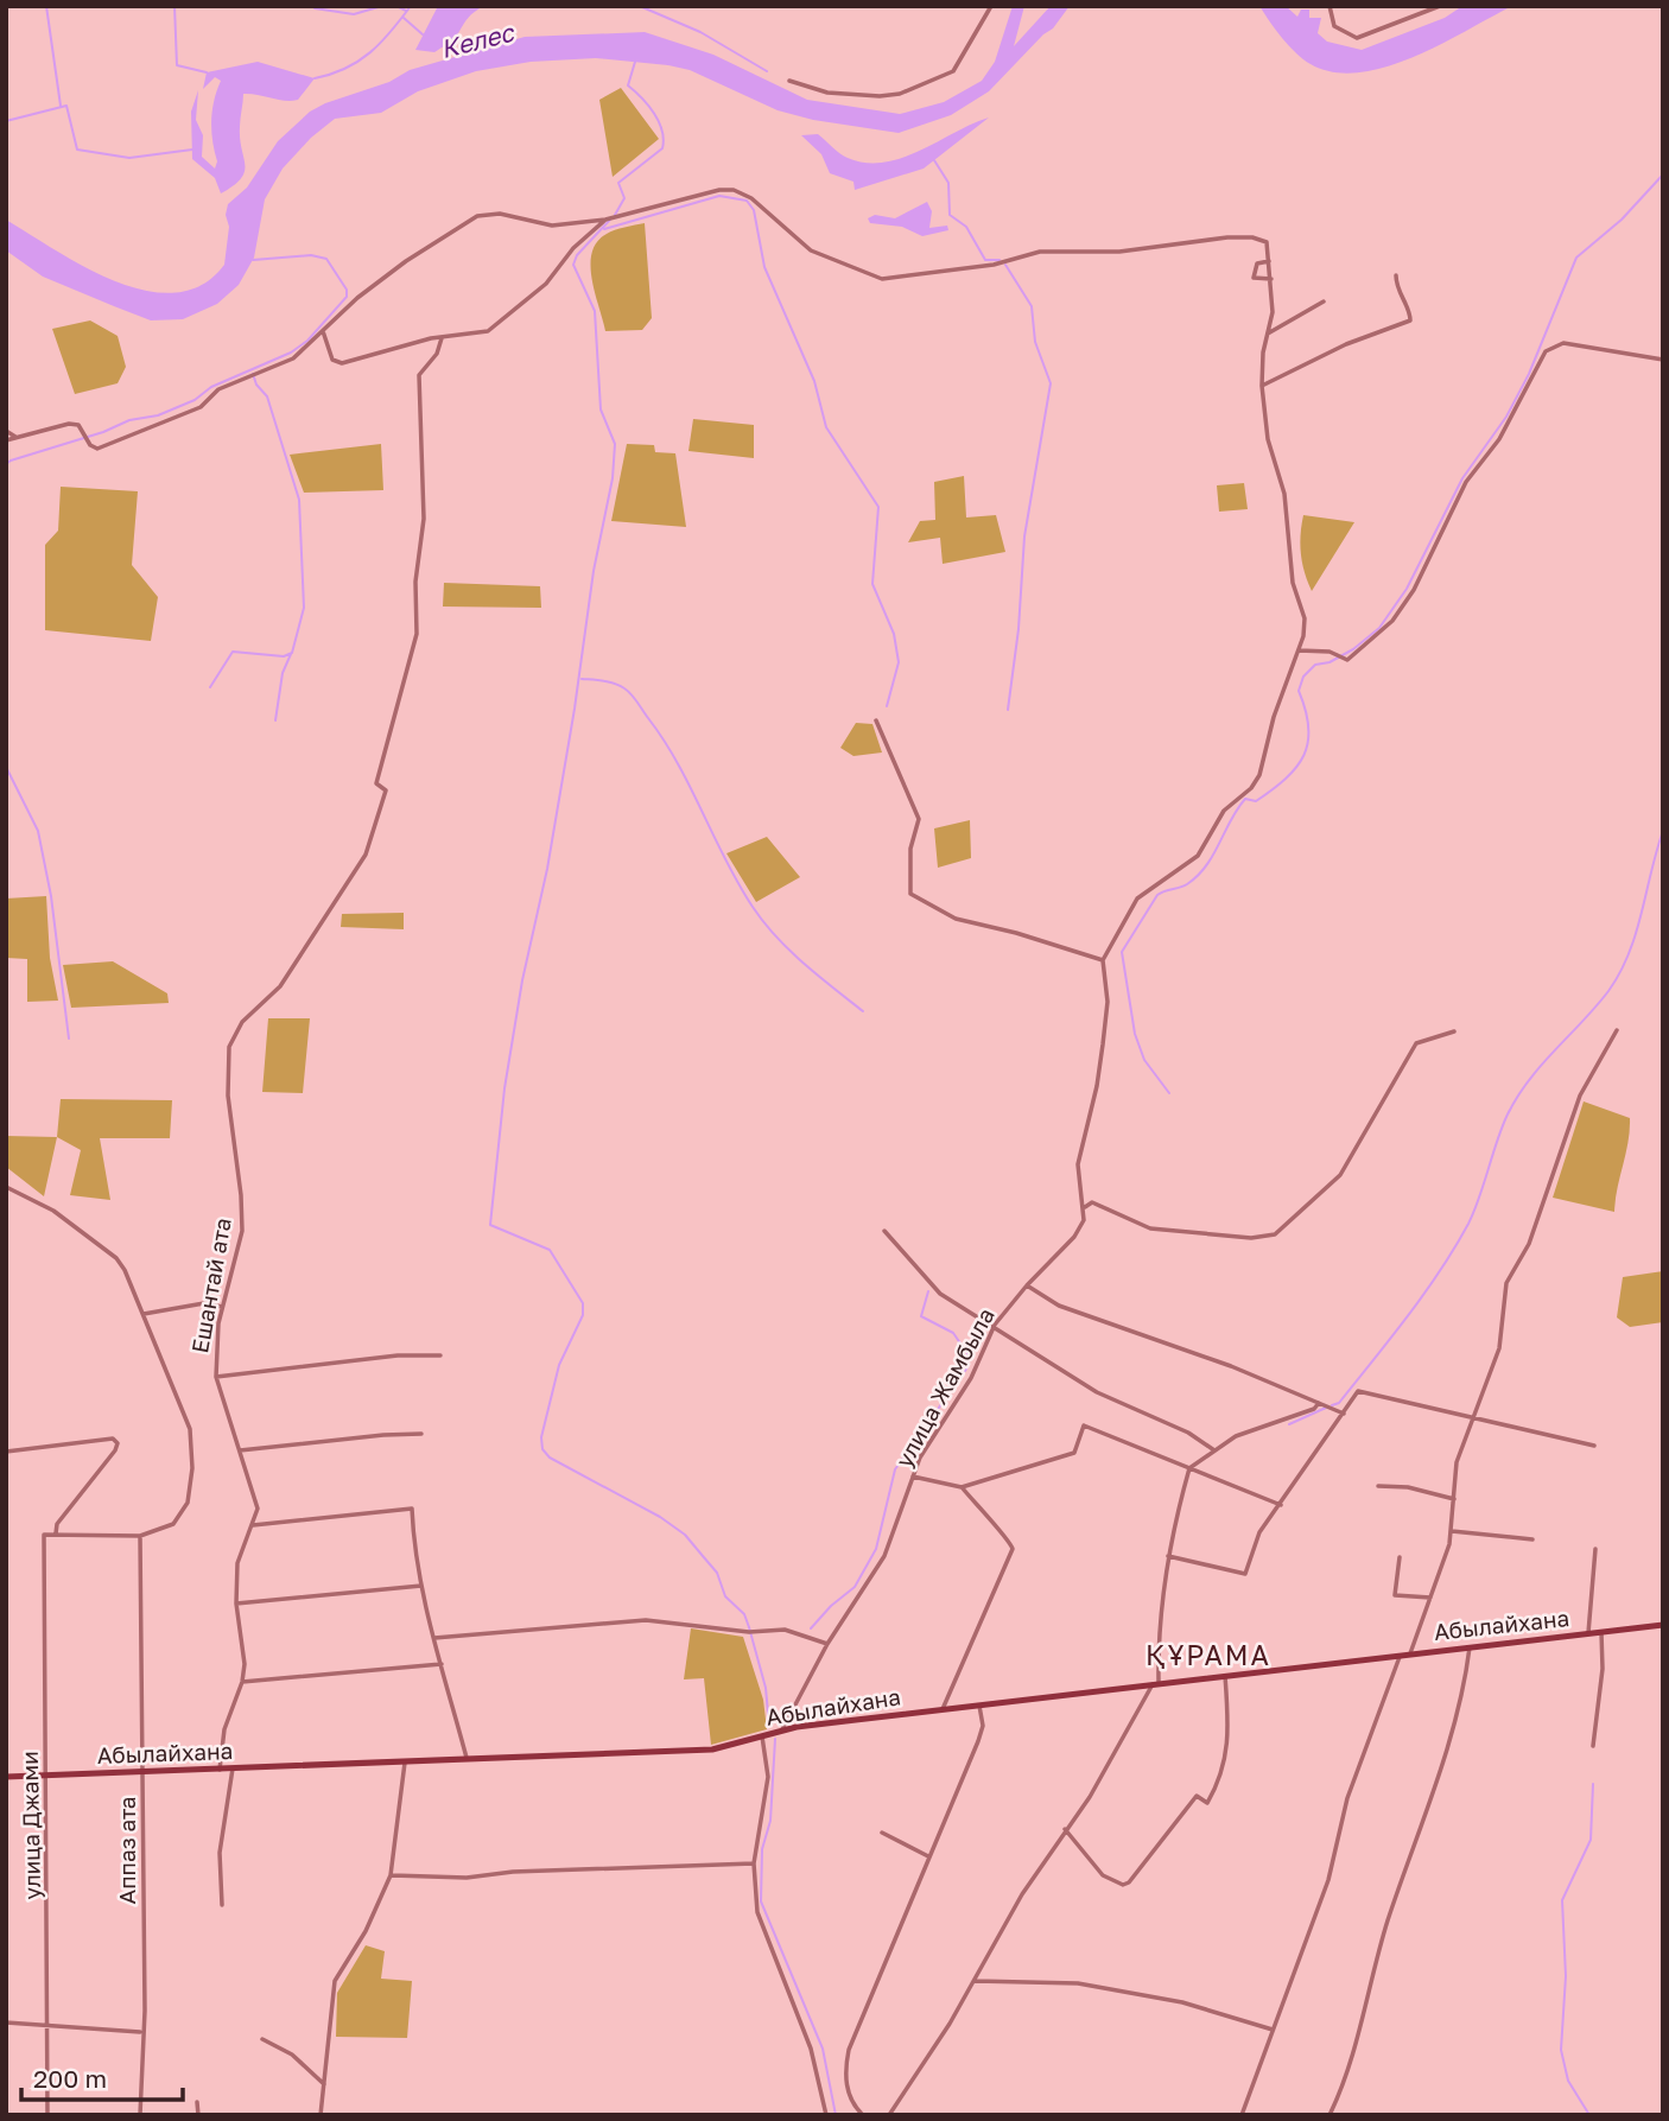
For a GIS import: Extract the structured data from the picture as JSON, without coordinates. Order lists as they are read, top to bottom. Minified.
{"streets":{"main road":["Абылайхана"],"street":["Ешантай ата","улица Жамбыла","улица Джами","Аппаз ата"]},"crossings":[["Ешантай ата","Абылайхана"],["улица Жамбыла","Абылайхана"],["Абылайхана","улица Джами"],["Абылайхана","Аппаз ата"]],"districts":["ҚҰРАМА"],"water":["Келес"],"scale_bar":"200 m"}
